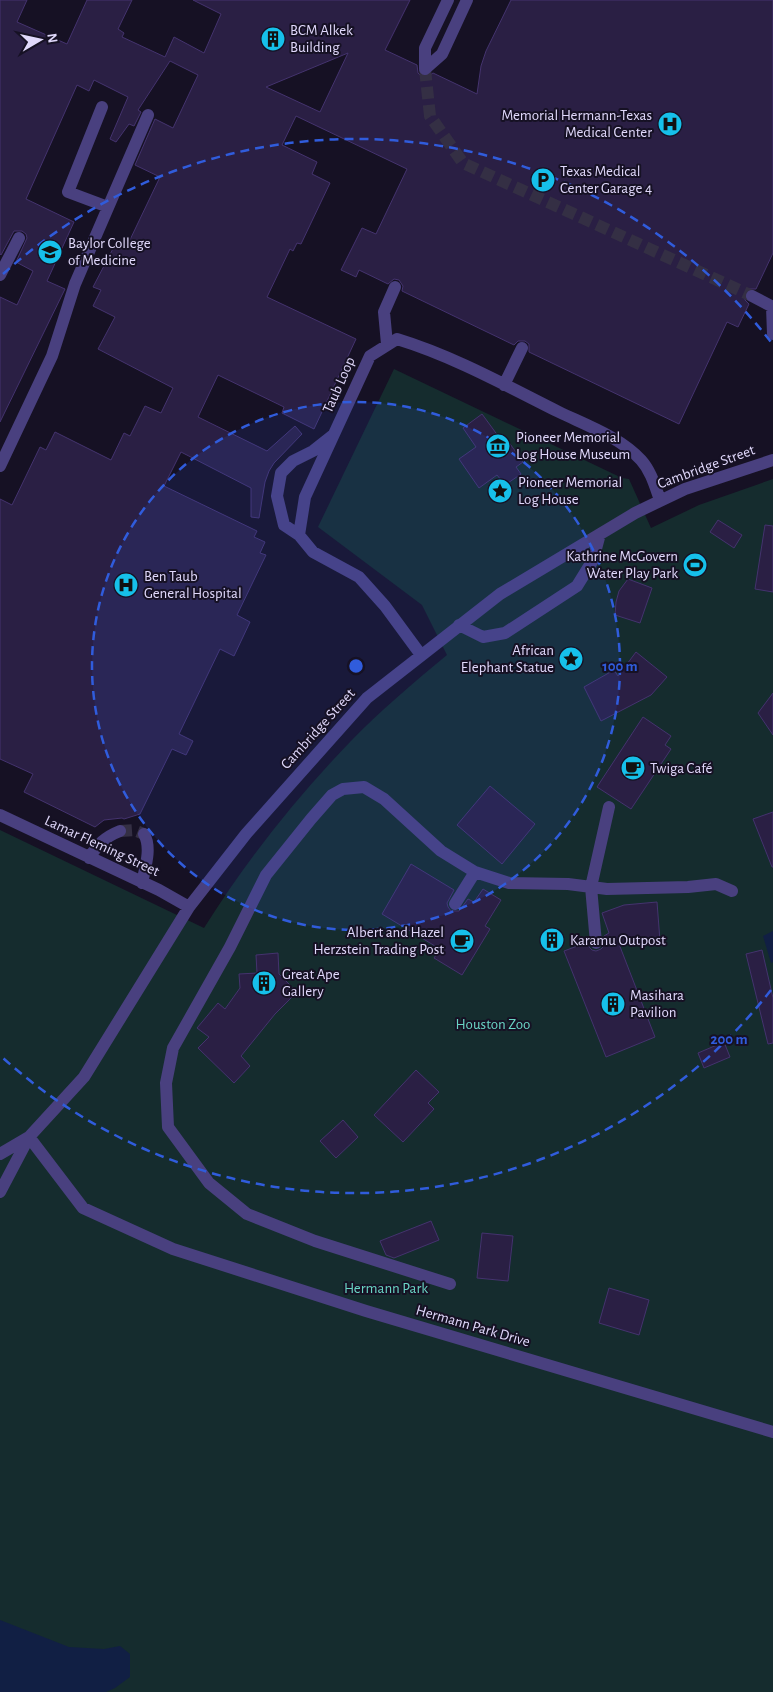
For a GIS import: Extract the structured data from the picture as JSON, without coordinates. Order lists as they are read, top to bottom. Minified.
{"streets":{"street":["Taub Loop","Cambridge Street","Lamar Fleming Street","Hermann Park Drive"]},"crossings":[["Cambridge Street","Lamar Fleming Street"],["Cambridge Street","Hermann Park Drive"]],"parks":["Houston Zoo","Hermann Park"],"places":{"building":["BCM Alkek Building","Karamu Outpost","Great Ape Gallery","Masihara Pavilion"],"hospital":["Memorial Hermann-Texas Medical Center","Ben Taub General Hospital"],"parking":["Texas Medical Center Garage 4"],"school or university":["Baylor College of Medicine"],"museum":["Pioneer Memorial Log House Museum"],"place":["Pioneer Memorial Log House","African Elephant Statue"],"sports":["Kathrine McGovern Water Play Park"],"cafe":["Twiga Café","Albert and Hazel Herzstein Trading Post"]},"north":"right","rings":["100 m","200 m"]}
